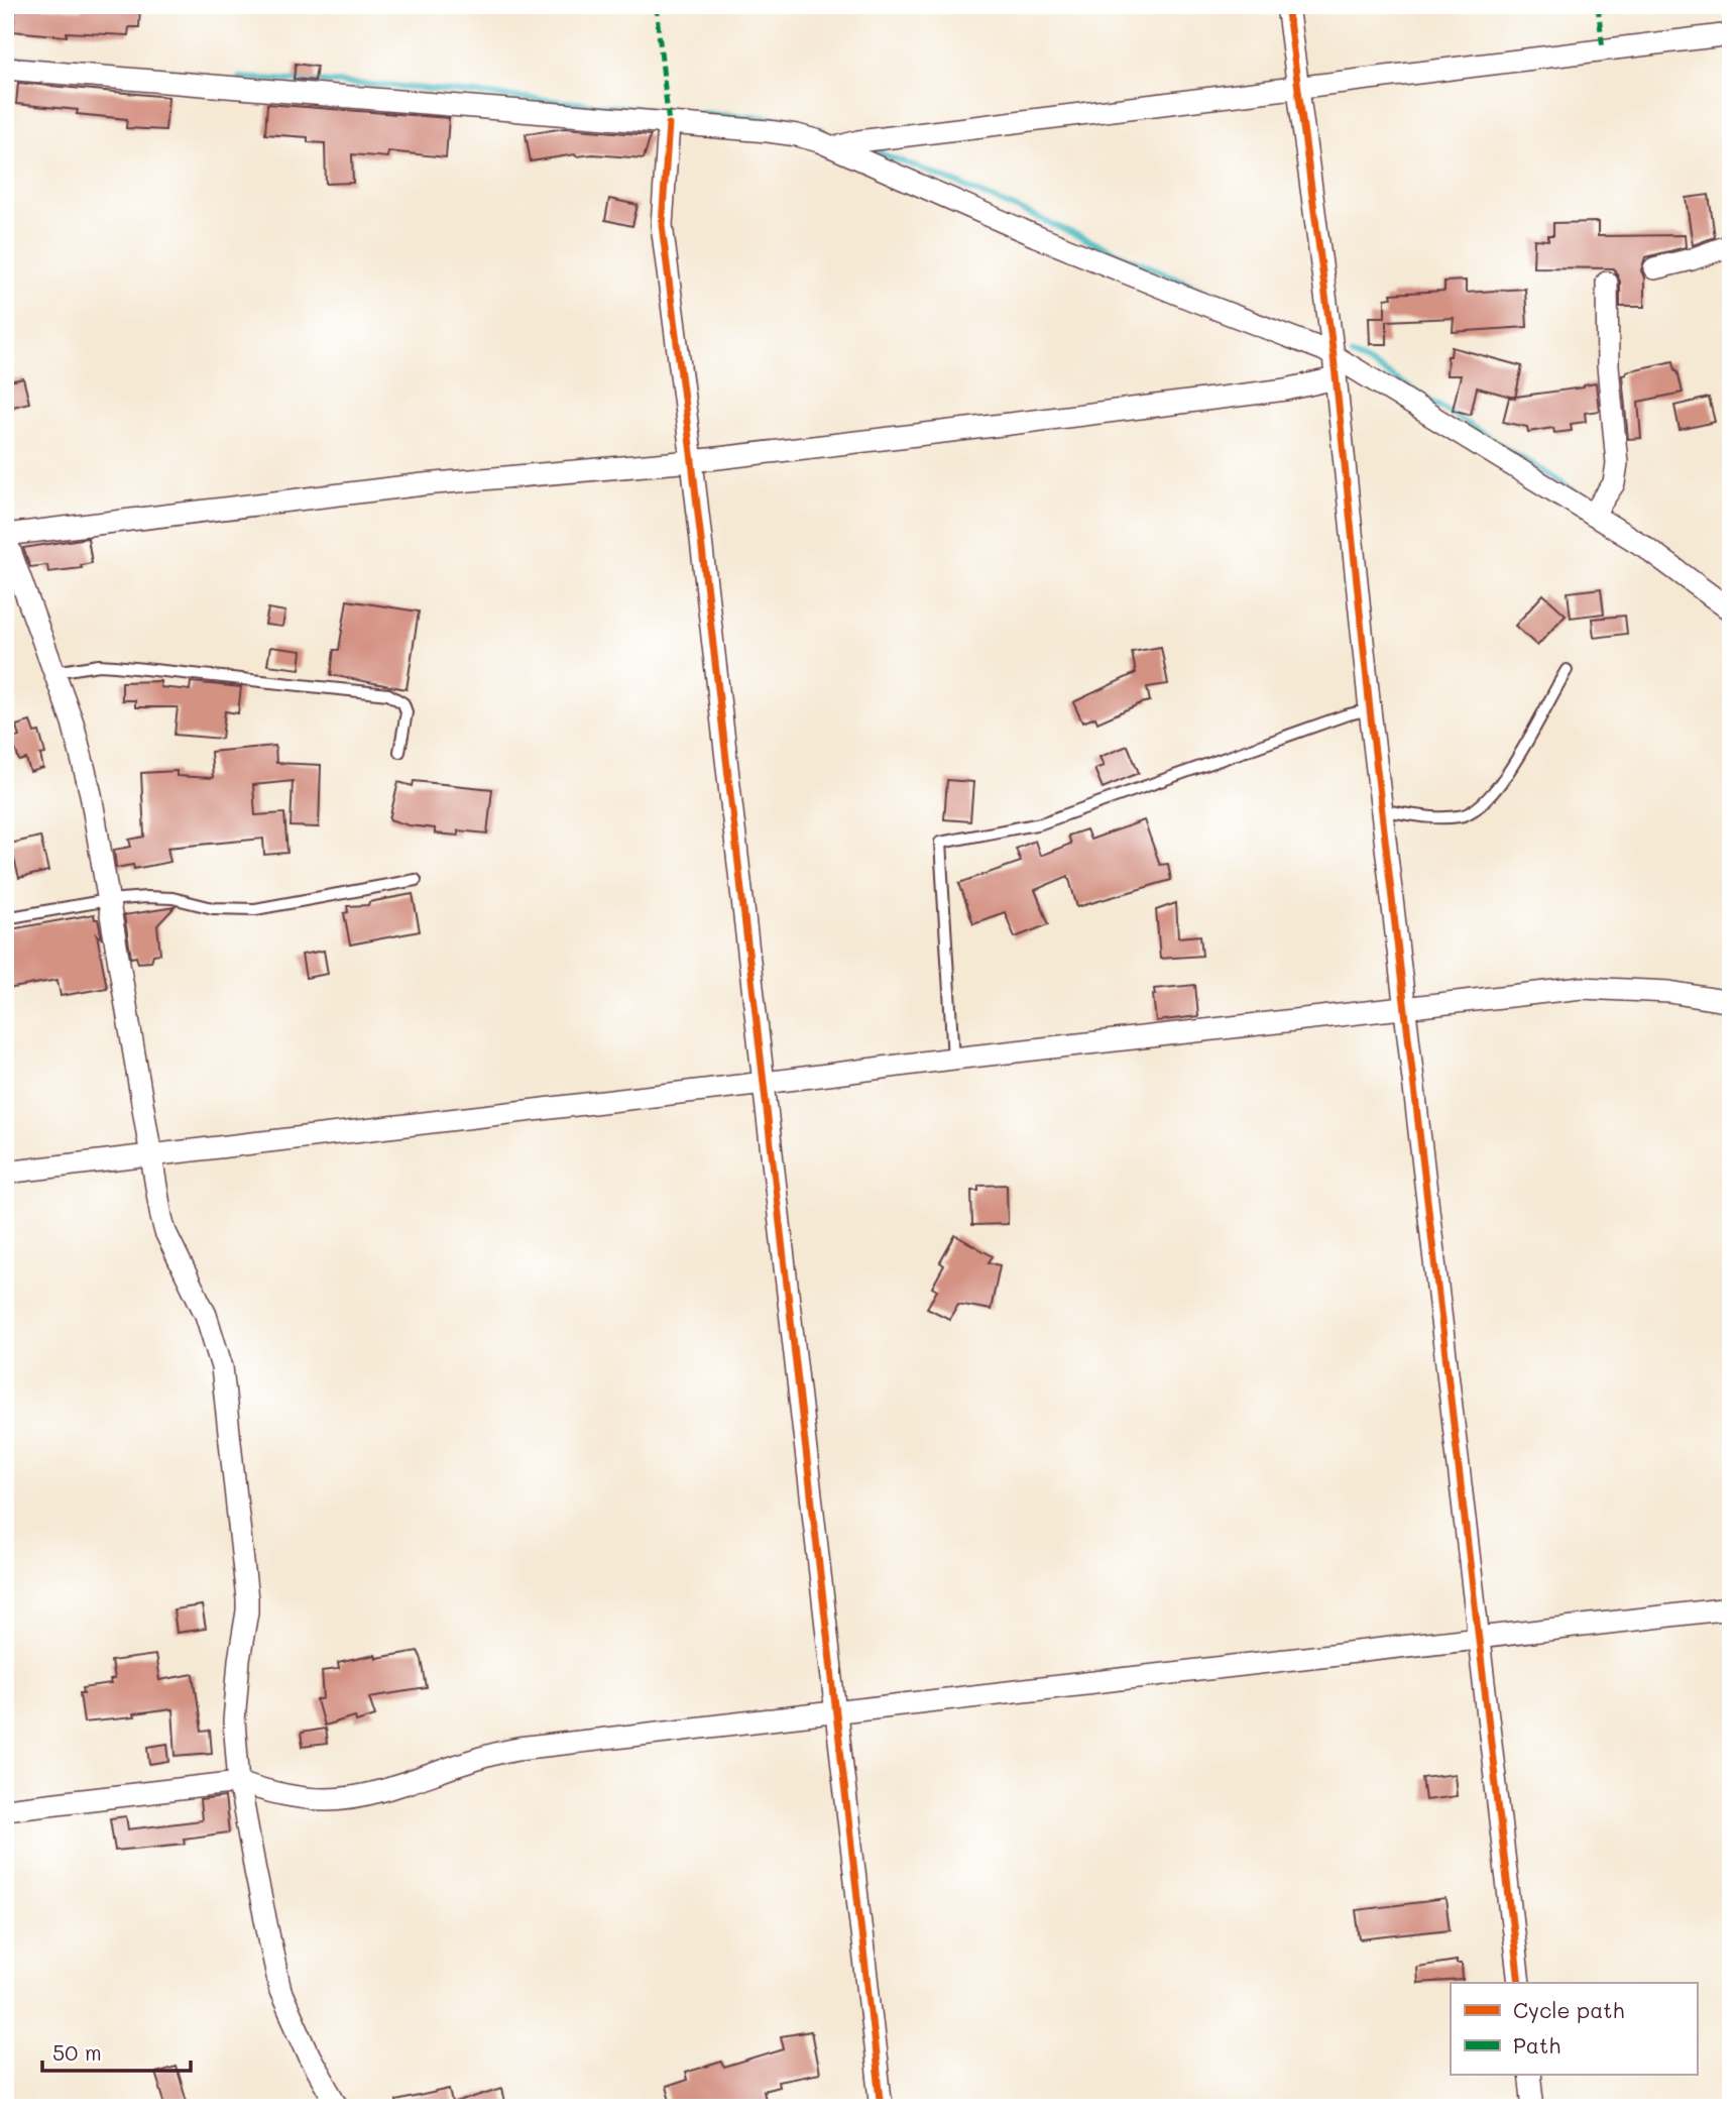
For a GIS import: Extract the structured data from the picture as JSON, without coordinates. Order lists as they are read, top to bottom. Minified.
{"legend":["Cycle path","Path"],"scale_bar":"50 m"}
